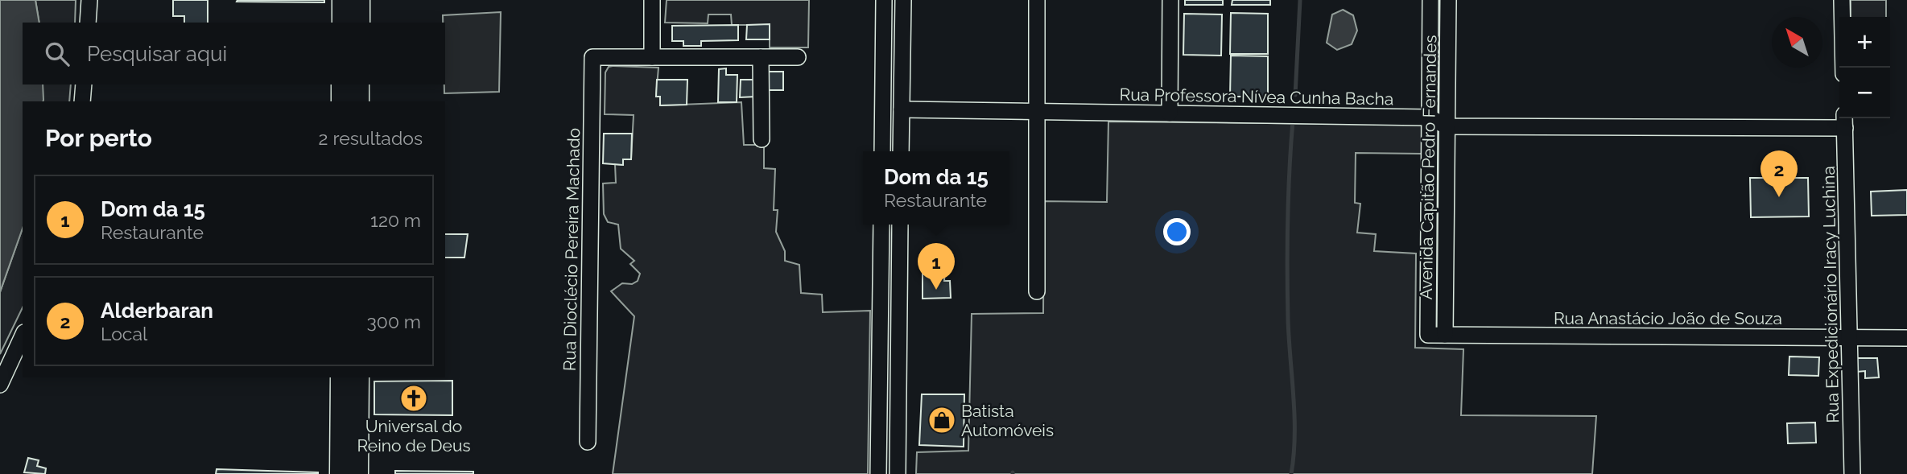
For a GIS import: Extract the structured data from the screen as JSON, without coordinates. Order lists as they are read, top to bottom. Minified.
{"streets":{"street":["Rua Professora Nívea Cunha Bacha","Avenida Capitão Pedro Fernandes","Rua Dioclécio Pereira Machado","Rua Expedicionário Iracy Luchina","Rua Anastácio João de Souza"]},"crossings":[["Rua Professora Nívea Cunha Bacha","Avenida Capitão Pedro Fernandes"],["Rua Professora Nívea Cunha Bacha","Rua Expedicionário Iracy Luchina"],["Avenida Capitão Pedro Fernandes","Rua Anastácio João de Souza"],["Rua Expedicionário Iracy Luchina","Rua Anastácio João de Souza"]],"places":{"church":["Universal do Reino de Deus"],"shop":["Batista Automóveis"]},"north":"top left","page":{"map_buttons":["+","−"],"search":"Pesquisar aqui","heading":["Por perto","2 resultados"],"pins":["2","1"],"popup":["Dom da 15","Restaurante"],"list":[{"mark":"1","name":"Dom da 15","note":"Restaurante","value":"120 m"},{"mark":"2","name":"Alderbaran","note":"Local","value":"300 m"}]}}
